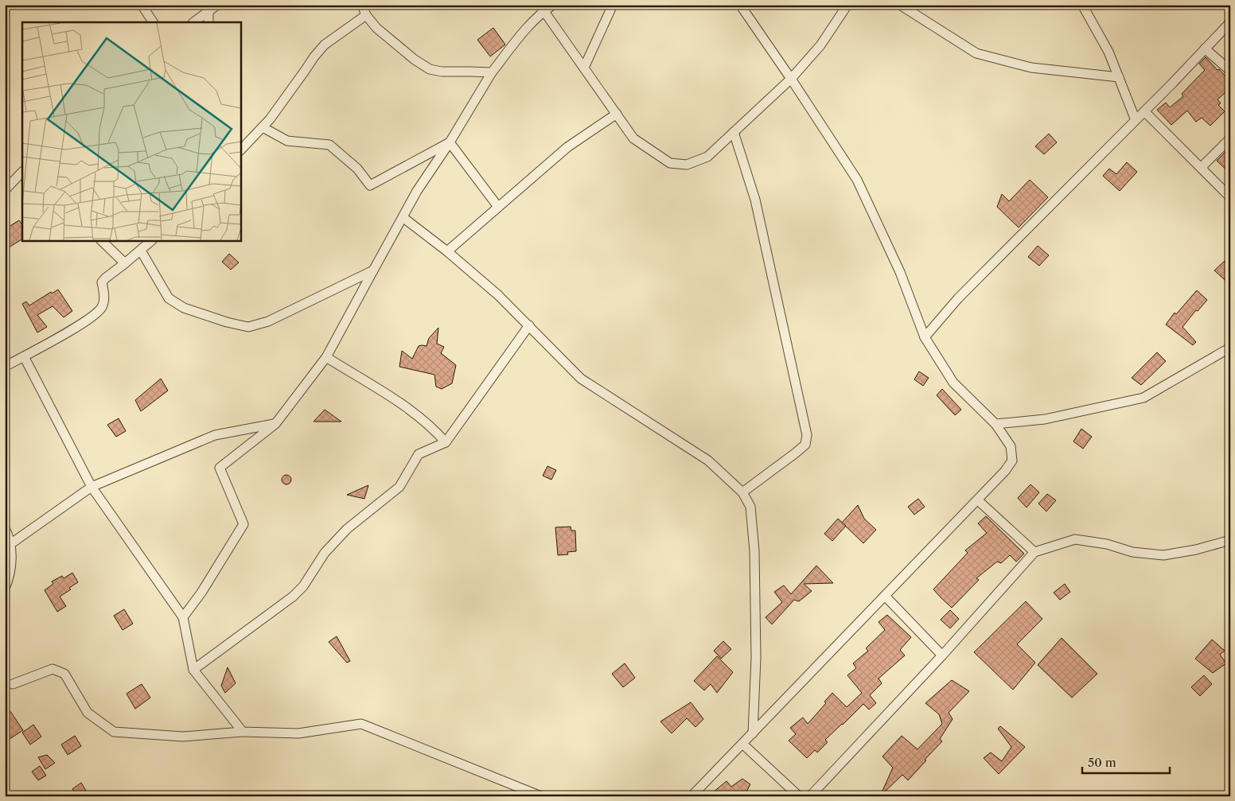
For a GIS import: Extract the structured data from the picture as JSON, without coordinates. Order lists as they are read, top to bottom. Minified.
{"scale_bar":"50 m"}
